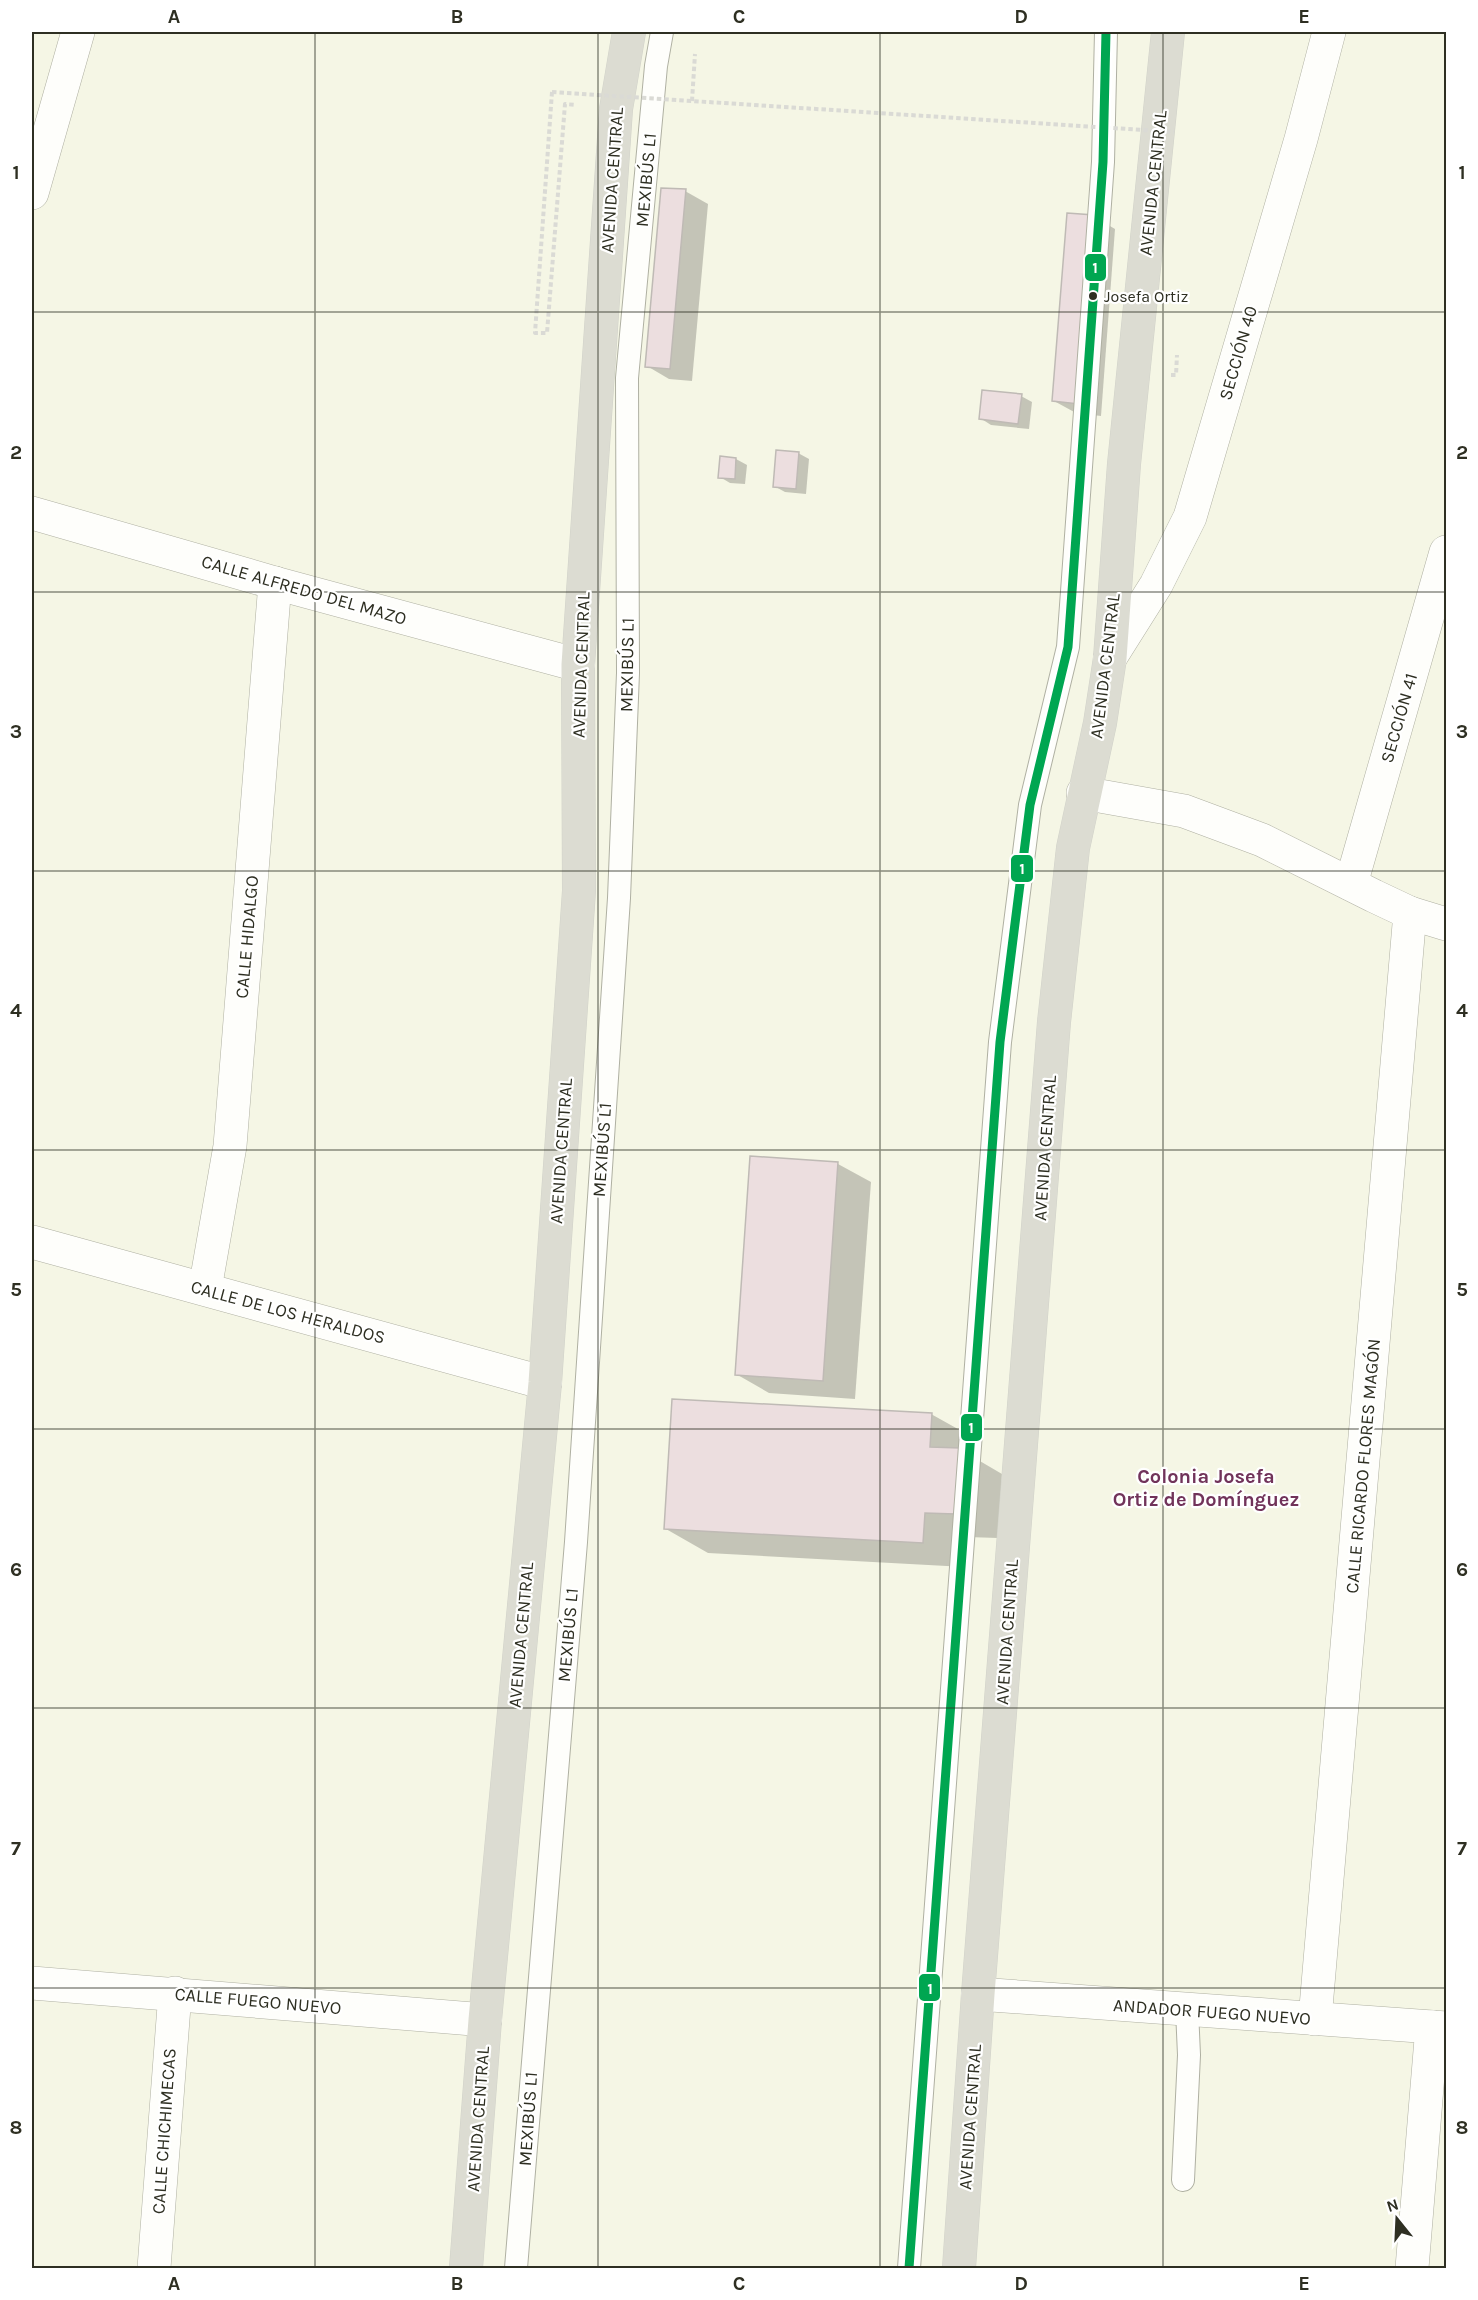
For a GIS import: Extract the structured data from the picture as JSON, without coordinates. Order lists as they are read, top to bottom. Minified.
{"streets":{"highway":["AVENIDA CENTRAL"],"street":["SECCIÓN 40","CALLE ALFREDO DEL MAZO","SECCIÓN 41","CALLE HIDALGO","CALLE DE LOS HERALDOS","CALLE RICARDO FLORES MAGÓN","CALLE FUEGO NUEVO","ANDADOR FUEGO NUEVO","CALLE CHICHIMECAS"],"lane":["MEXIBÚS L1"]},"crossings":[["AVENIDA CENTRAL","SECCIÓN 40"],["AVENIDA CENTRAL","CALLE ALFREDO DEL MAZO"],["AVENIDA CENTRAL","CALLE DE LOS HERALDOS"],["AVENIDA CENTRAL","CALLE FUEGO NUEVO"],["AVENIDA CENTRAL","ANDADOR FUEGO NUEVO"],["CALLE ALFREDO DEL MAZO","CALLE HIDALGO"],["CALLE HIDALGO","CALLE DE LOS HERALDOS"],["CALLE RICARDO FLORES MAGÓN","ANDADOR FUEGO NUEVO"],["CALLE FUEGO NUEVO","CALLE CHICHIMECAS"]],"districts":["Colonia Josefa Ortiz de Domínguez"],"places":["Josefa Ortiz"],"lines":["transit line 1"],"north":"top","grid":{"columns":["A","B","C","D","E"],"rows":["1","2","3","4","5","6","7","8"]}}
